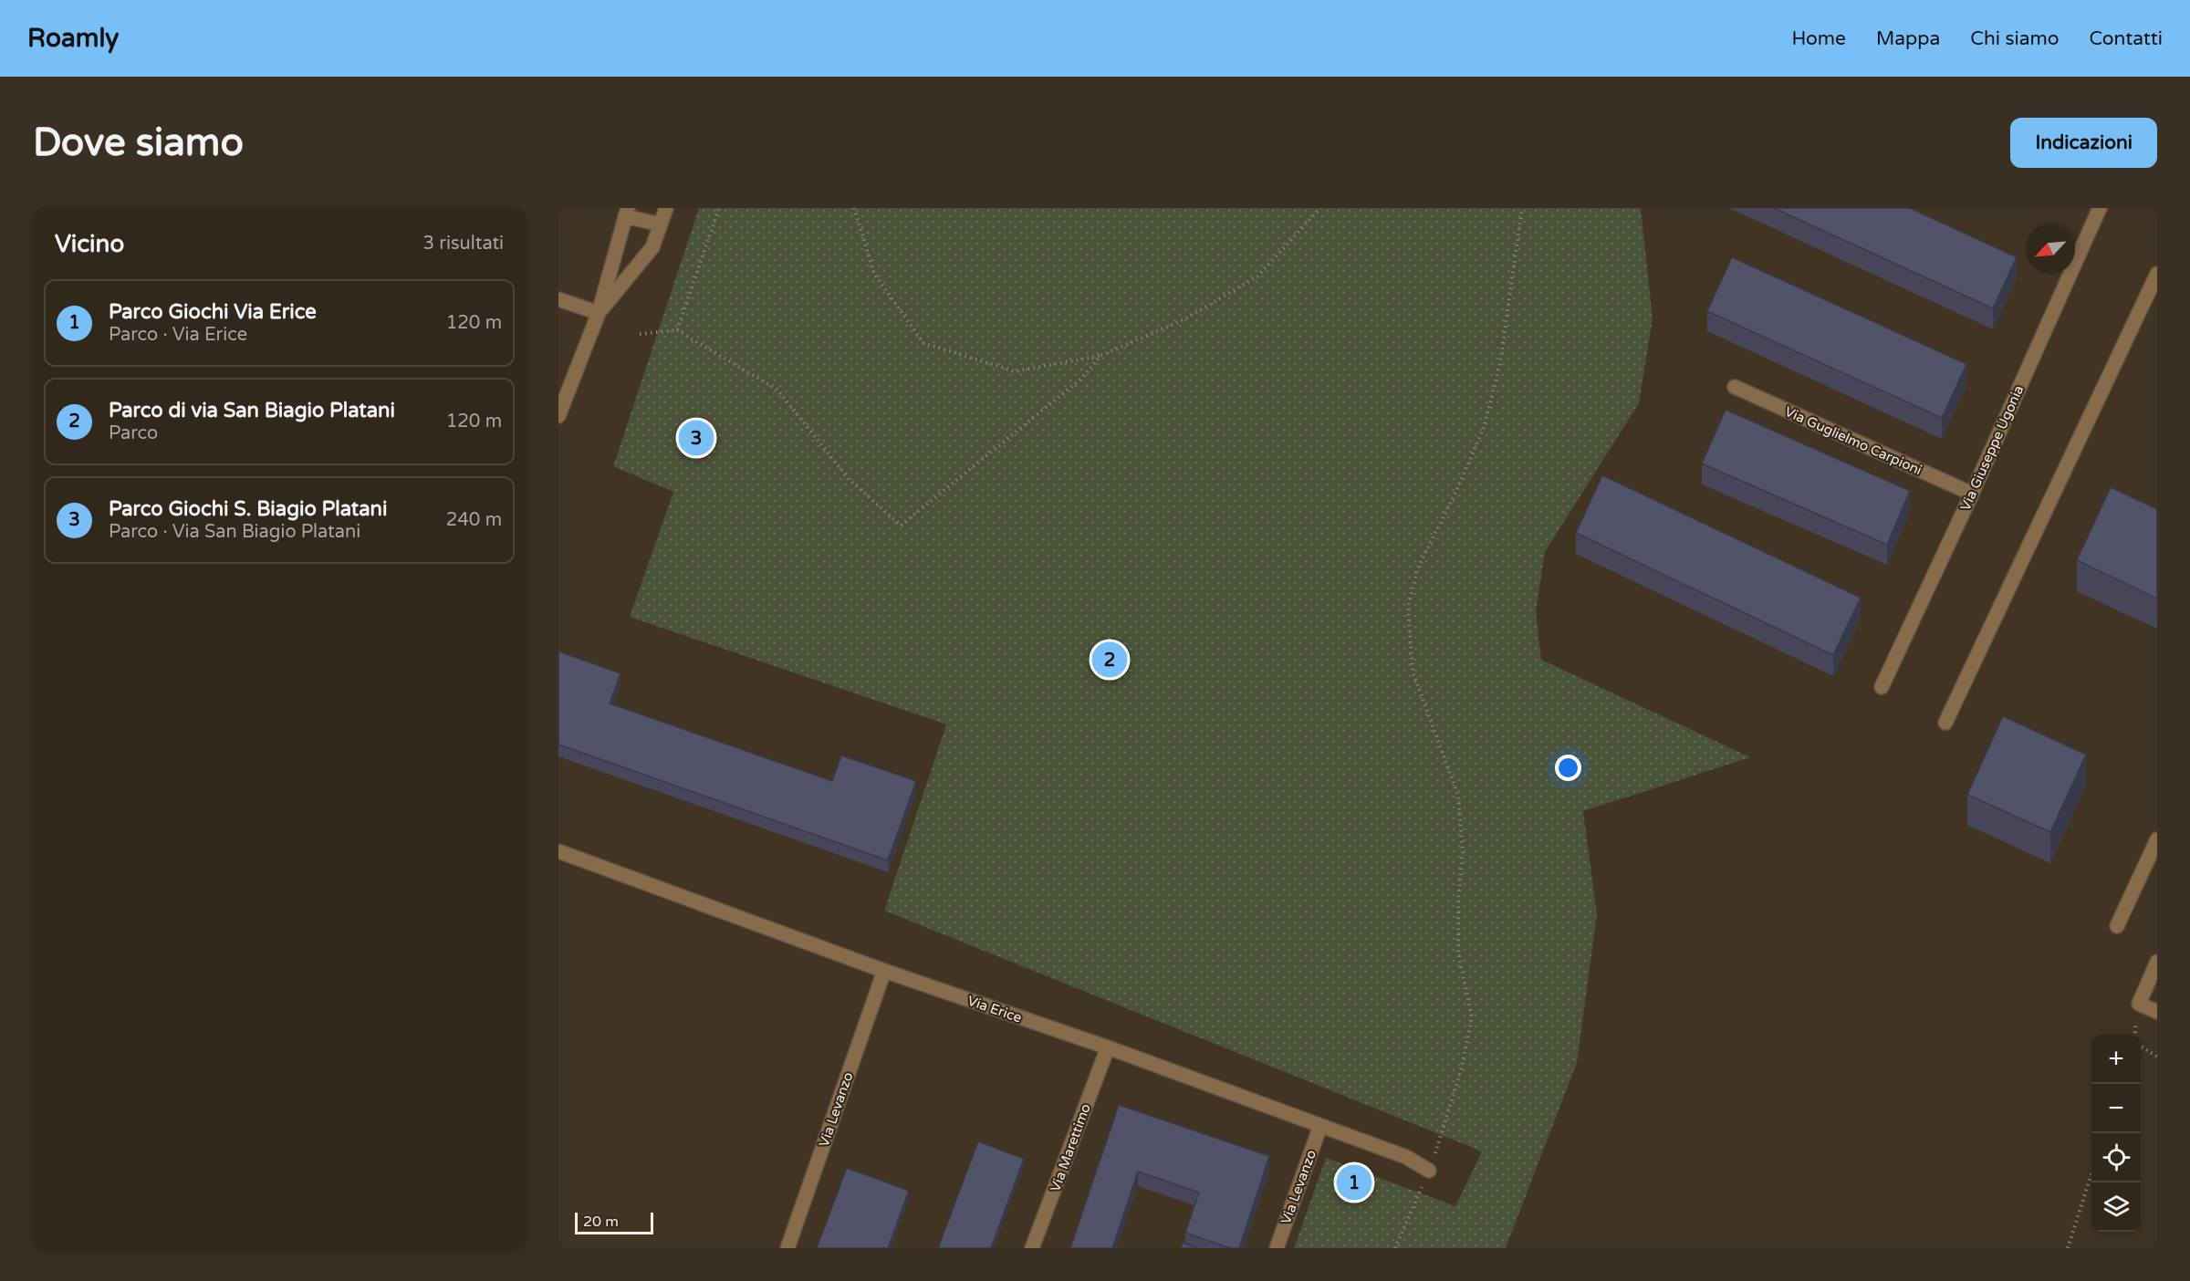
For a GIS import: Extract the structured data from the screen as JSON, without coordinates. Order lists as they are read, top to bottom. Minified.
{"streets":{"street":["Via Guglielmo Carpioni","Via Giuseppe Ugonia","Via Erice","Via Levanzo","Via Marettimo"]},"crossings":[["Via Guglielmo Carpioni","Via Giuseppe Ugonia"],["Via Erice","Via Levanzo"],["Via Erice","Via Marettimo"]],"scale_bar":"20 m","north":"bottom left","page":{"header":"Roamly","nav":["Home","Mappa","Chi siamo","Contatti"],"buttons":"Indicazioni","title":"Dove siamo","heading":["Vicino","3 risultati"],"list":[{"mark":"1","name":"Parco Giochi Via Erice","note":"Parco · Via Erice","value":"120 m"},{"mark":"2","name":"Parco di via San Biagio Platani","note":"Parco","value":"120 m"},{"mark":"3","name":"Parco Giochi S. Biagio Platani","note":"Parco · Via San Biagio Platani","value":"240 m"}],"pins":["3","2","1"],"map_buttons":["+","−"],"scale":"20 m"}}
